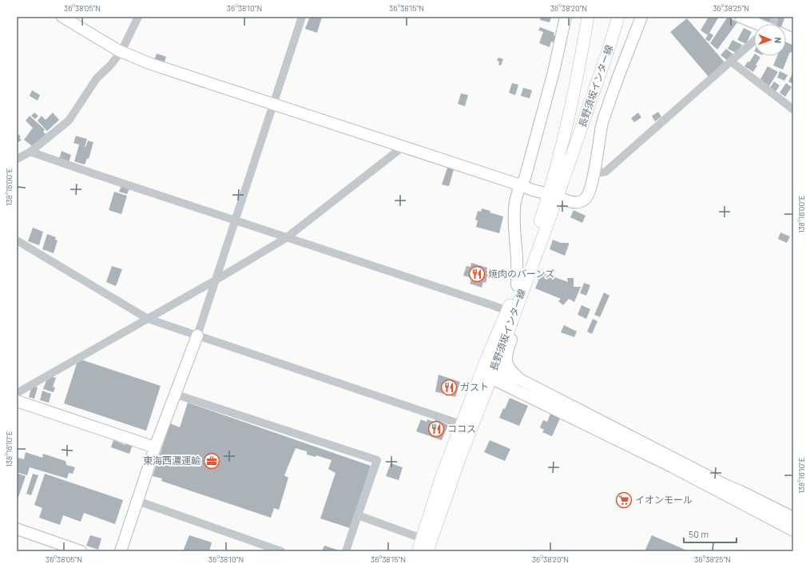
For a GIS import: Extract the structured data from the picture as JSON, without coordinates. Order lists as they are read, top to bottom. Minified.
{"streets":{"main road":["長野須坂インター線"]},"places":{"restaurant":["焼肉のバーンズ","ガスト","ココス"],"office":["東海西濃運輸"],"supermarket":["イオンモール"]},"scale_bar":"50 m","north":"right","coordinates":["36°38'05\"N","36°38'10\"N","36°38'15\"N","36°38'20\"N","36°38'25\"N","138°16'00\"E","138°16'10\"E"]}
